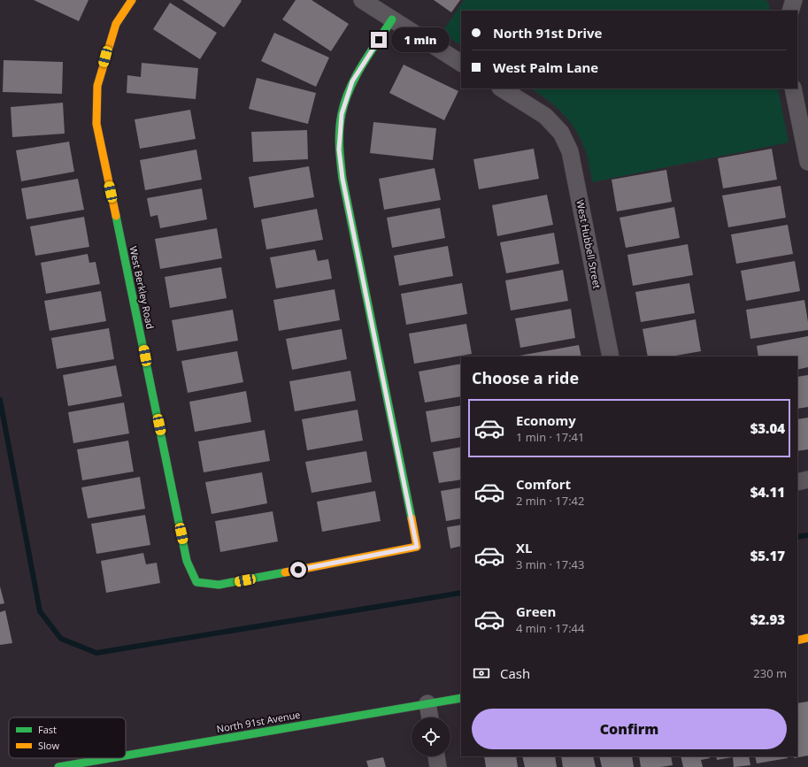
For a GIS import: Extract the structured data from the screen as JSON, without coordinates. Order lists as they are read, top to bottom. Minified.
{"streets":{"street":["West Hubbell Street","West Berkley Road","North 91st Avenue"]},"legend":["Fast","Slow"],"page":{"banner":["North 91st Drive","West Palm Lane"],"bubble":"1 min","heading":"Choose a ride","list":[{"name":"Economy","note":"1 min · 17:41","value":"$3.04"},{"name":"Comfort","note":"2 min · 17:42","value":"$4.11"},{"name":"XL","note":"3 min · 17:43","value":"$5.17"},{"name":"Green","note":"4 min · 17:44","value":"$2.93"}],"pay":["Cash","230 m"],"buttons":"Confirm"}}
